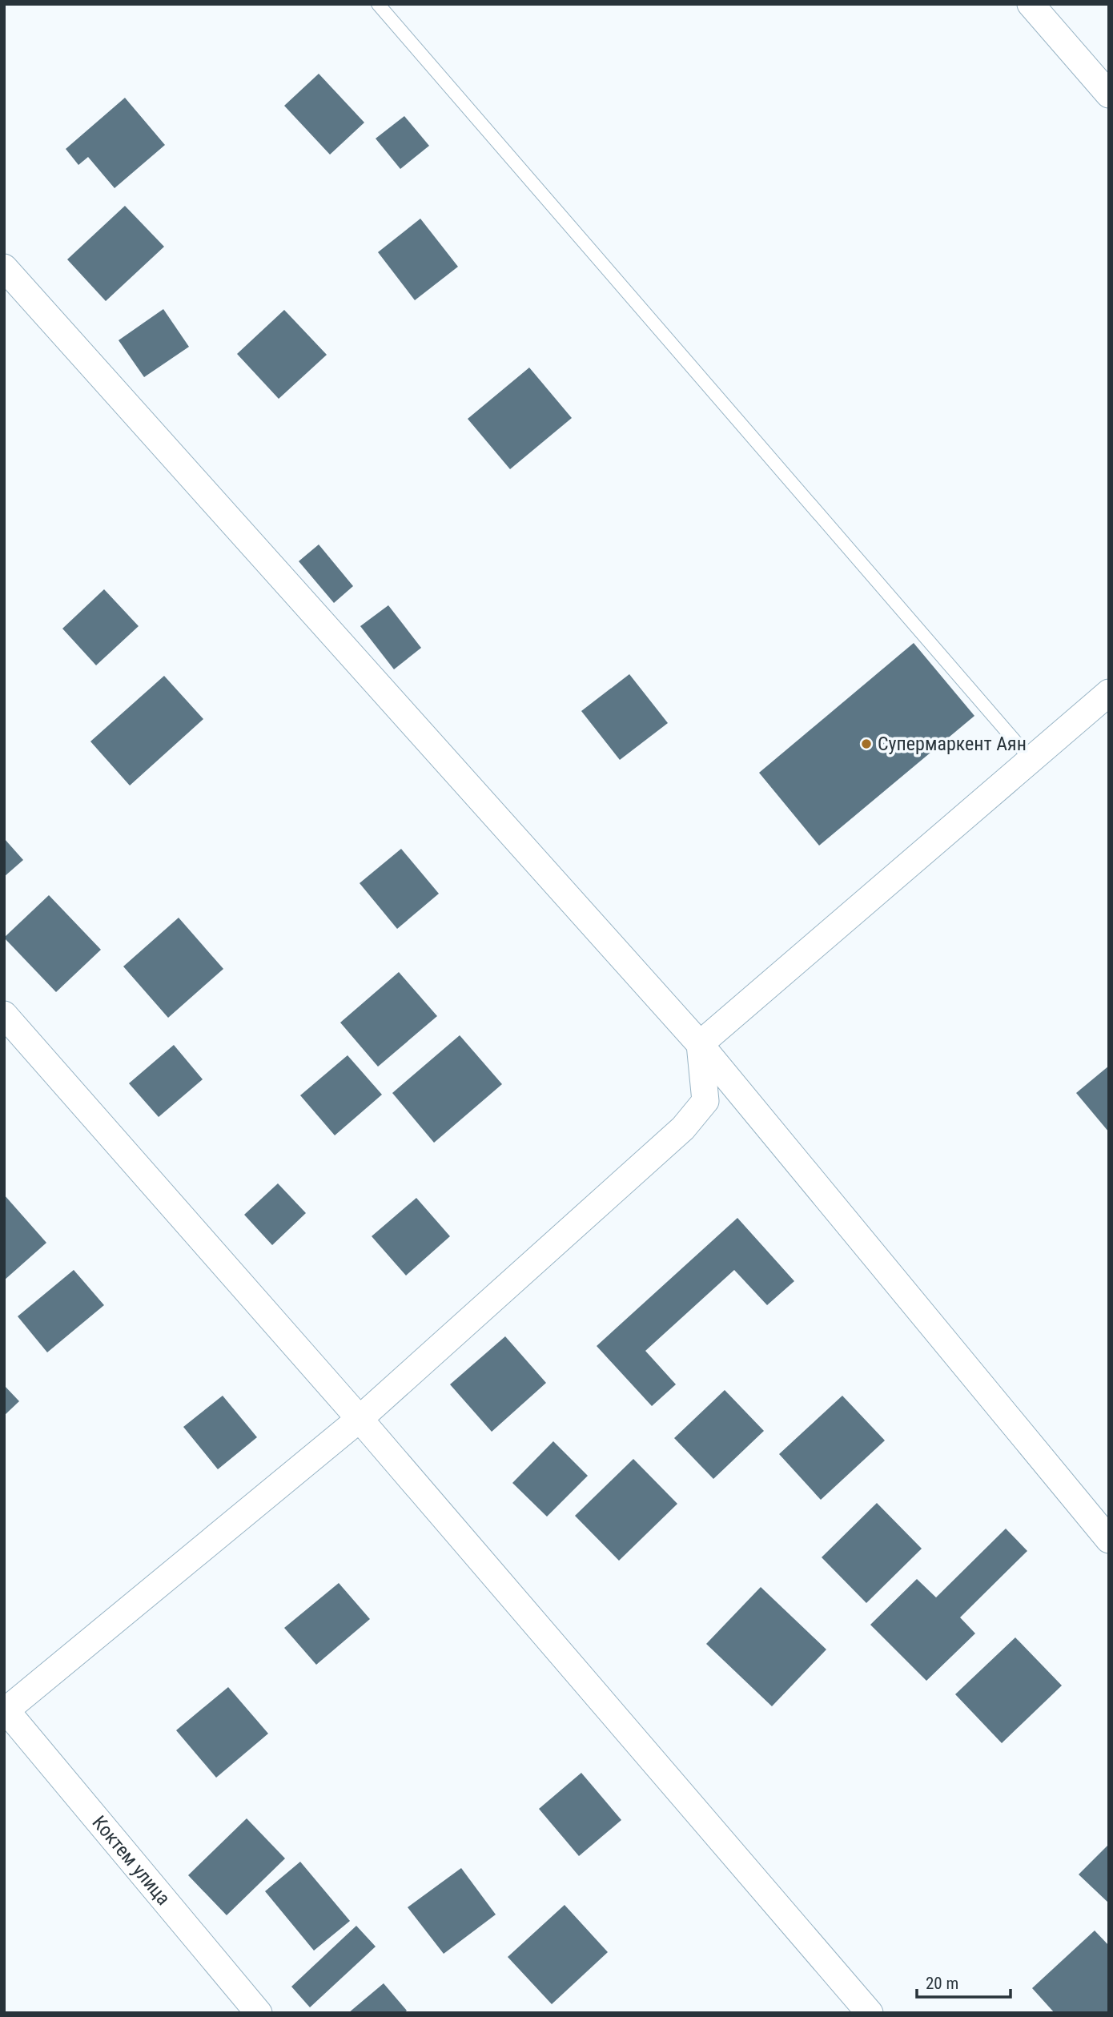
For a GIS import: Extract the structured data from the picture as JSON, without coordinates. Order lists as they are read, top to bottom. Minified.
{"streets":{"street":["Коктем улица"]},"places":["Супермаркент Аян"],"scale_bar":"20 m"}
